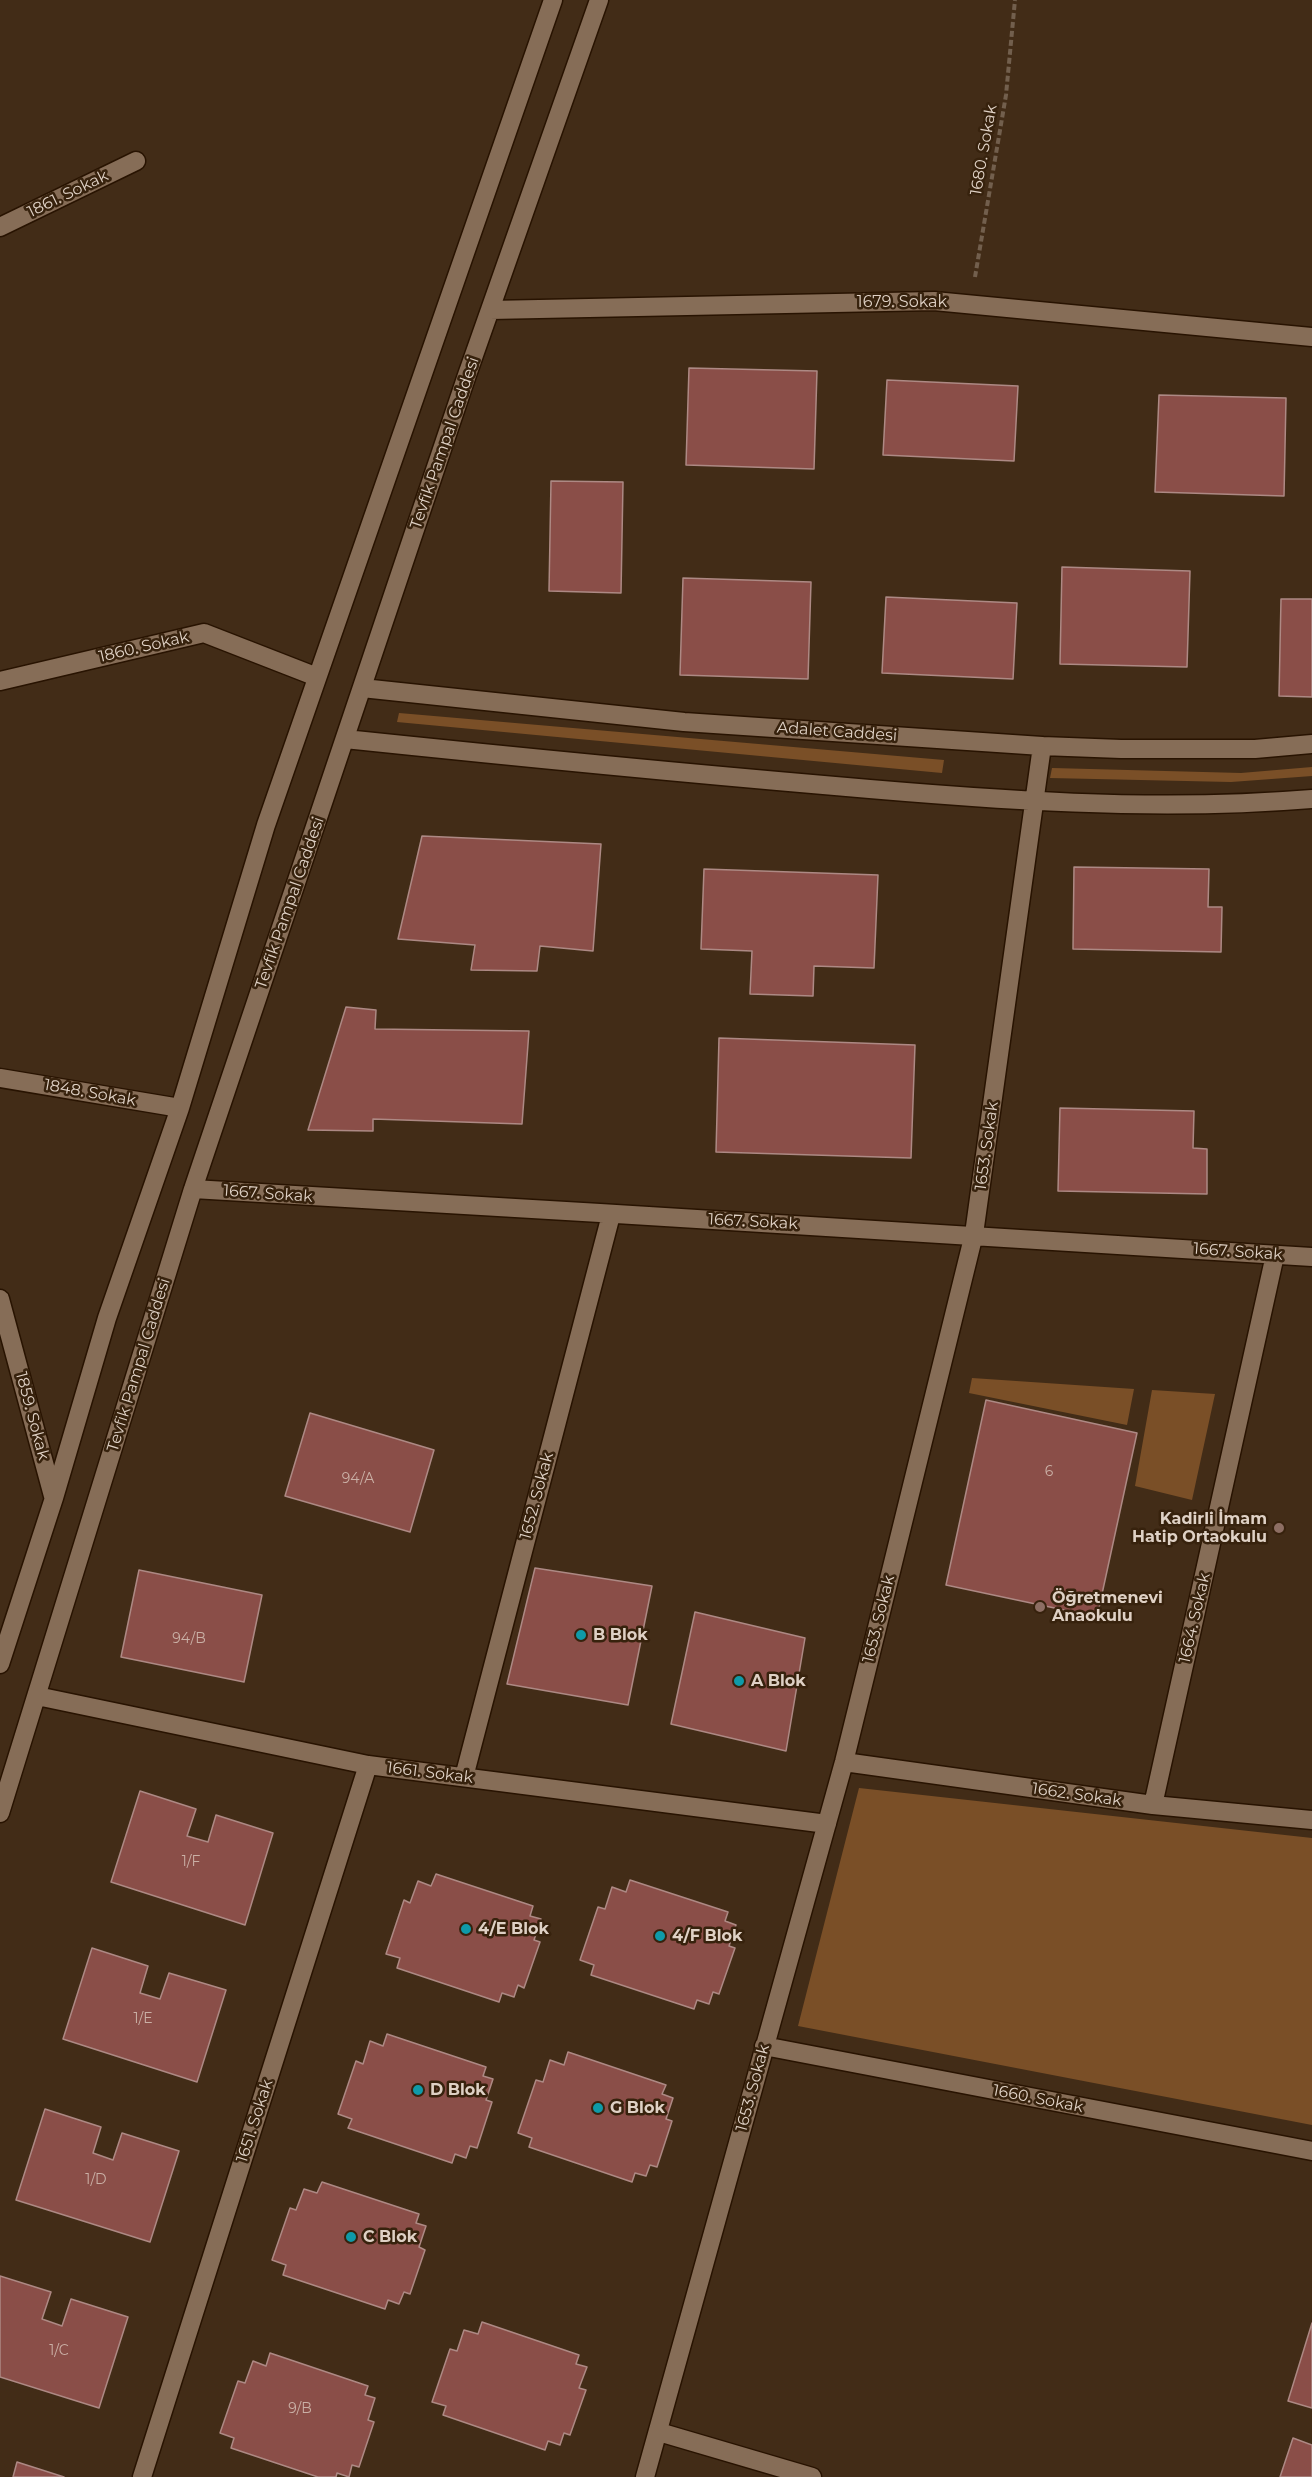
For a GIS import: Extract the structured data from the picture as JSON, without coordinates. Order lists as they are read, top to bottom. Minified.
{"streets":{"street":["1861. Sokak","1679. Sokak","Tevfik Pampal Caddesi","1860. Sokak","Adalet Caddesi","1848. Sokak","1653. Sokak","1667. Sokak","1859. Sokak","1652. Sokak","1664. Sokak","1661. Sokak","1662. Sokak","1660. Sokak","1651. Sokak"],"path":["1680. Sokak"]},"crossings":[["1680. Sokak","1679. Sokak"],["1679. Sokak","Tevfik Pampal Caddesi"],["Tevfik Pampal Caddesi","Adalet Caddesi"],["Tevfik Pampal Caddesi","1667. Sokak"],["Tevfik Pampal Caddesi","1661. Sokak"],["Adalet Caddesi","1653. Sokak"],["1653. Sokak","1667. Sokak"],["1653. Sokak","1661. Sokak"],["1653. Sokak","1662. Sokak"],["1653. Sokak","1660. Sokak"],["1667. Sokak","1652. Sokak"],["1667. Sokak","1664. Sokak"],["1652. Sokak","1661. Sokak"],["1664. Sokak","1662. Sokak"],["1661. Sokak","1651. Sokak"]],"places":["Kadirli İmam Hatip Ortaokulu","Öğretmenevi Anaokulu","B Blok","A Blok","4/E Blok","4/F Blok","D Blok","G Blok","C Blok"],"house_numbers":["6","94/A","94/B","1/F","1/E","1/D","1/C","9/B"]}
